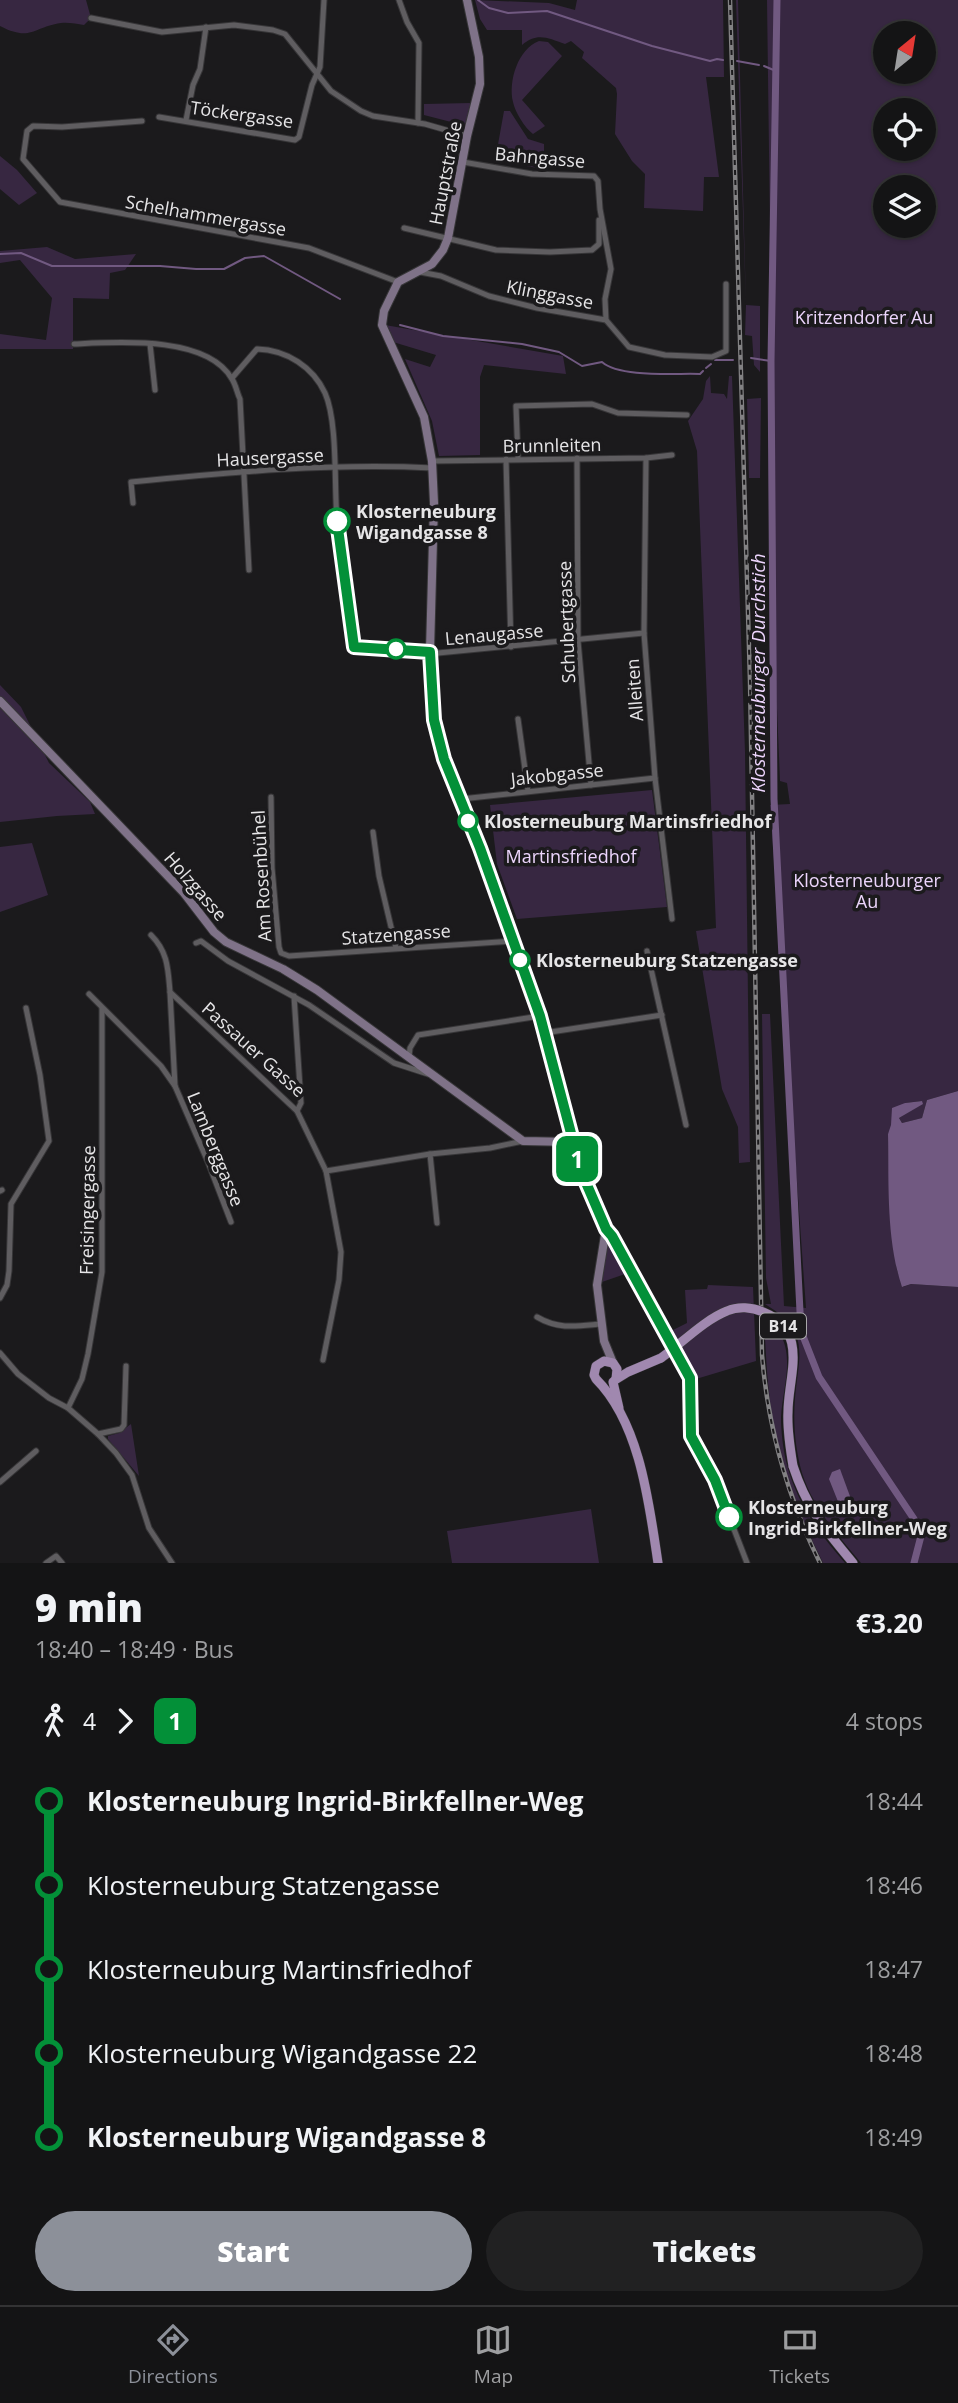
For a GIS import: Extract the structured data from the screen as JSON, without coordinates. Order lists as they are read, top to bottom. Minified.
{"streets":{"main road":["Hauptstraße","Holzgasse","B14"],"street":["Töckergasse","Bahngasse","Schelhammergasse","Klinggasse","Brunnleiten","Hausergasse","Schubertgasse","Lenaugasse","Alleiten","Jakobgasse","Am Rosenbühel","Statzengasse","Passauer Gasse","Lamberggasse","Freisingergasse"]},"crossings":[["Bahngasse","Hauptstraße"],["Bahngasse","Klinggasse"],["Hauptstraße","Schelhammergasse"],["Hauptstraße","Klinggasse"],["Brunnleiten","Hausergasse"],["Brunnleiten","Schubertgasse"],["Brunnleiten","Alleiten"],["Hausergasse","Lenaugasse"],["Schubertgasse","Lenaugasse"],["Schubertgasse","Jakobgasse"],["Lenaugasse","Alleiten"],["Alleiten","Jakobgasse"],["Am Rosenbühel","Statzengasse"],["Holzgasse","Passauer Gasse"]],"water":["Klosterneuburger Durchstich"],"parks":["Kritzendorfer Au","Martinsfriedhof","Klosterneuburger Au"],"places":["Klosterneuburg Wigandgasse 8","Klosterneuburg Martinsfriedhof","Klosterneuburg Statzengasse","Klosterneuburg Ingrid-Birkfellner-Weg"],"lines":["bus line 1"],"north":"top right","page":{"on_map":"1","heading":["9 min","18:40 – 18:49 · Bus","€3.20"],"legs":["4","1","4 stops"],"list":[{"name":"Klosterneuburg Ingrid-Birkfellner-Weg","value":"18:44"},{"name":"Klosterneuburg Statzengasse","value":"18:46"},{"name":"Klosterneuburg Martinsfriedhof","value":"18:47"},{"name":"Klosterneuburg Wigandgasse 22","value":"18:48"},{"name":"Klosterneuburg Wigandgasse 8","value":"18:49"}],"buttons":["Start","Tickets"],"tabs":["Directions","Map","Tickets"]}}
